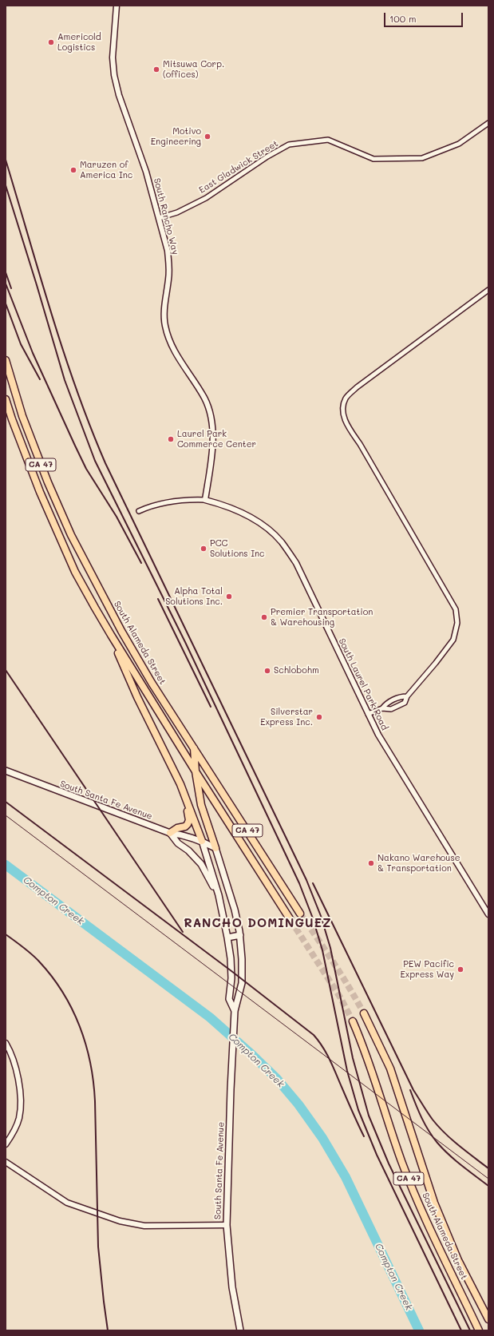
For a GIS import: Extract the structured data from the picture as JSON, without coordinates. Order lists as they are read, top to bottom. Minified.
{"streets":{"main road":["CA 47","South Alameda Street","South Santa Fe Avenue"],"street":["East Gladwick Street","South Rancho Way","South Laurel Park Road"]},"crossings":[["East Gladwick Street","South Rancho Way"],["South Rancho Way","South Laurel Park Road"]],"districts":["RANCHO DOMINGUEZ"],"water":["Compton Creek"],"places":["Americold Logistics","Mitsuwa Corp. (offices)","Motivo Engineering","Maruzen of America Inc","Laurel Park Commerce Center","PCC Solutions Inc","Alpha Total Solutions Inc.","Premier Transportation & Warehousing","Schlobohm","Silverstar Express Inc.","Nakano Warehouse & Transportation","PEW Pacific Express Way"],"scale_bar":"100 m"}
